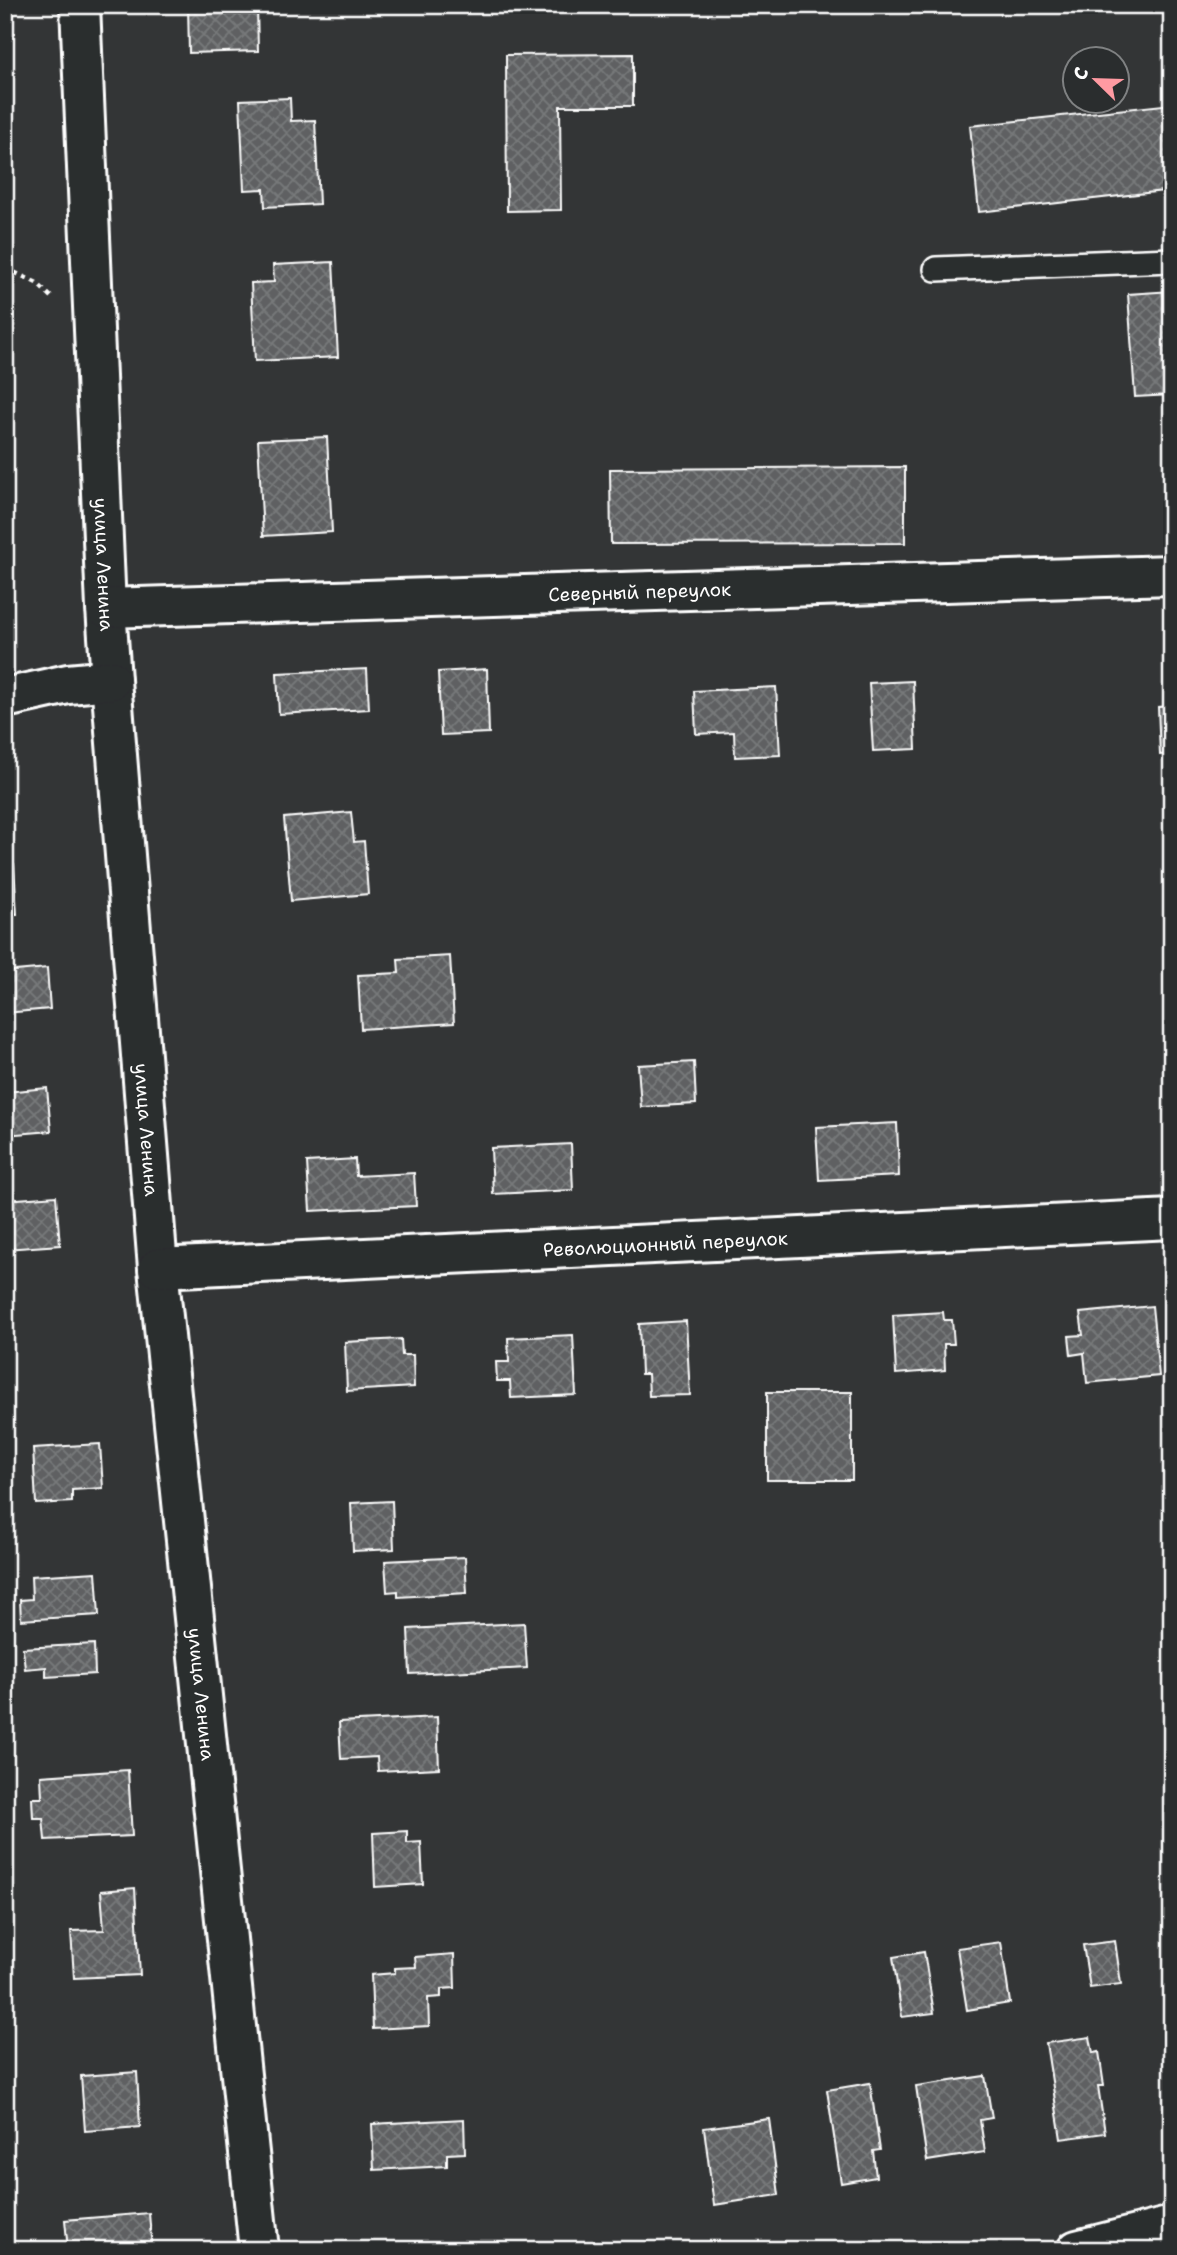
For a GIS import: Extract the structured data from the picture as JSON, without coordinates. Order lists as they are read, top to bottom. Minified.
{"streets":{"street":["улица Ленина","Северный переулок","Революционный переулок"]},"crossings":[["улица Ленина","Северный переулок"],["улица Ленина","Революционный переулок"]],"north":"top left"}
